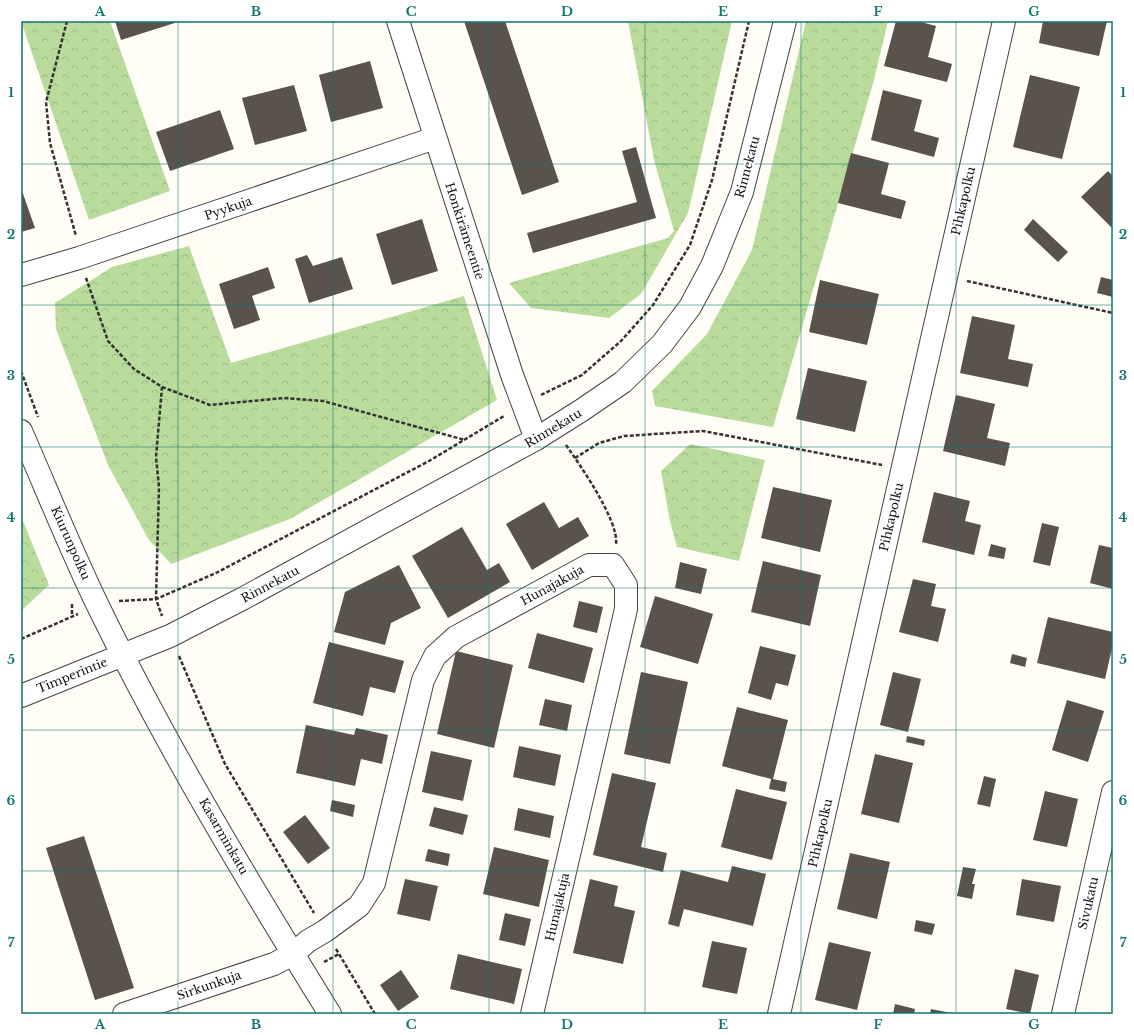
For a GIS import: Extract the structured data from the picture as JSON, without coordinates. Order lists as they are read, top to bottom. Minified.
{"streets":{"street":["Rinnekatu","Pihkapolku","Pyykuja","Honkirämeentie","Kiurunpolku","Hunajakuja","Timperintie","Kasarminkatu","Sivukatu","Sirkunkuja"]},"crossings":[["Rinnekatu","Honkirämeentie"],["Rinnekatu","Kiurunpolku"],["Rinnekatu","Timperintie"],["Rinnekatu","Kasarminkatu"],["Pyykuja","Honkirämeentie"],["Kiurunpolku","Timperintie"],["Kiurunpolku","Kasarminkatu"],["Hunajakuja","Kasarminkatu"],["Hunajakuja","Sirkunkuja"],["Timperintie","Kasarminkatu"],["Kasarminkatu","Sirkunkuja"]],"grid":{"columns":["A","B","C","D","E","F","G"],"rows":["1","2","3","4","5","6","7"]}}
